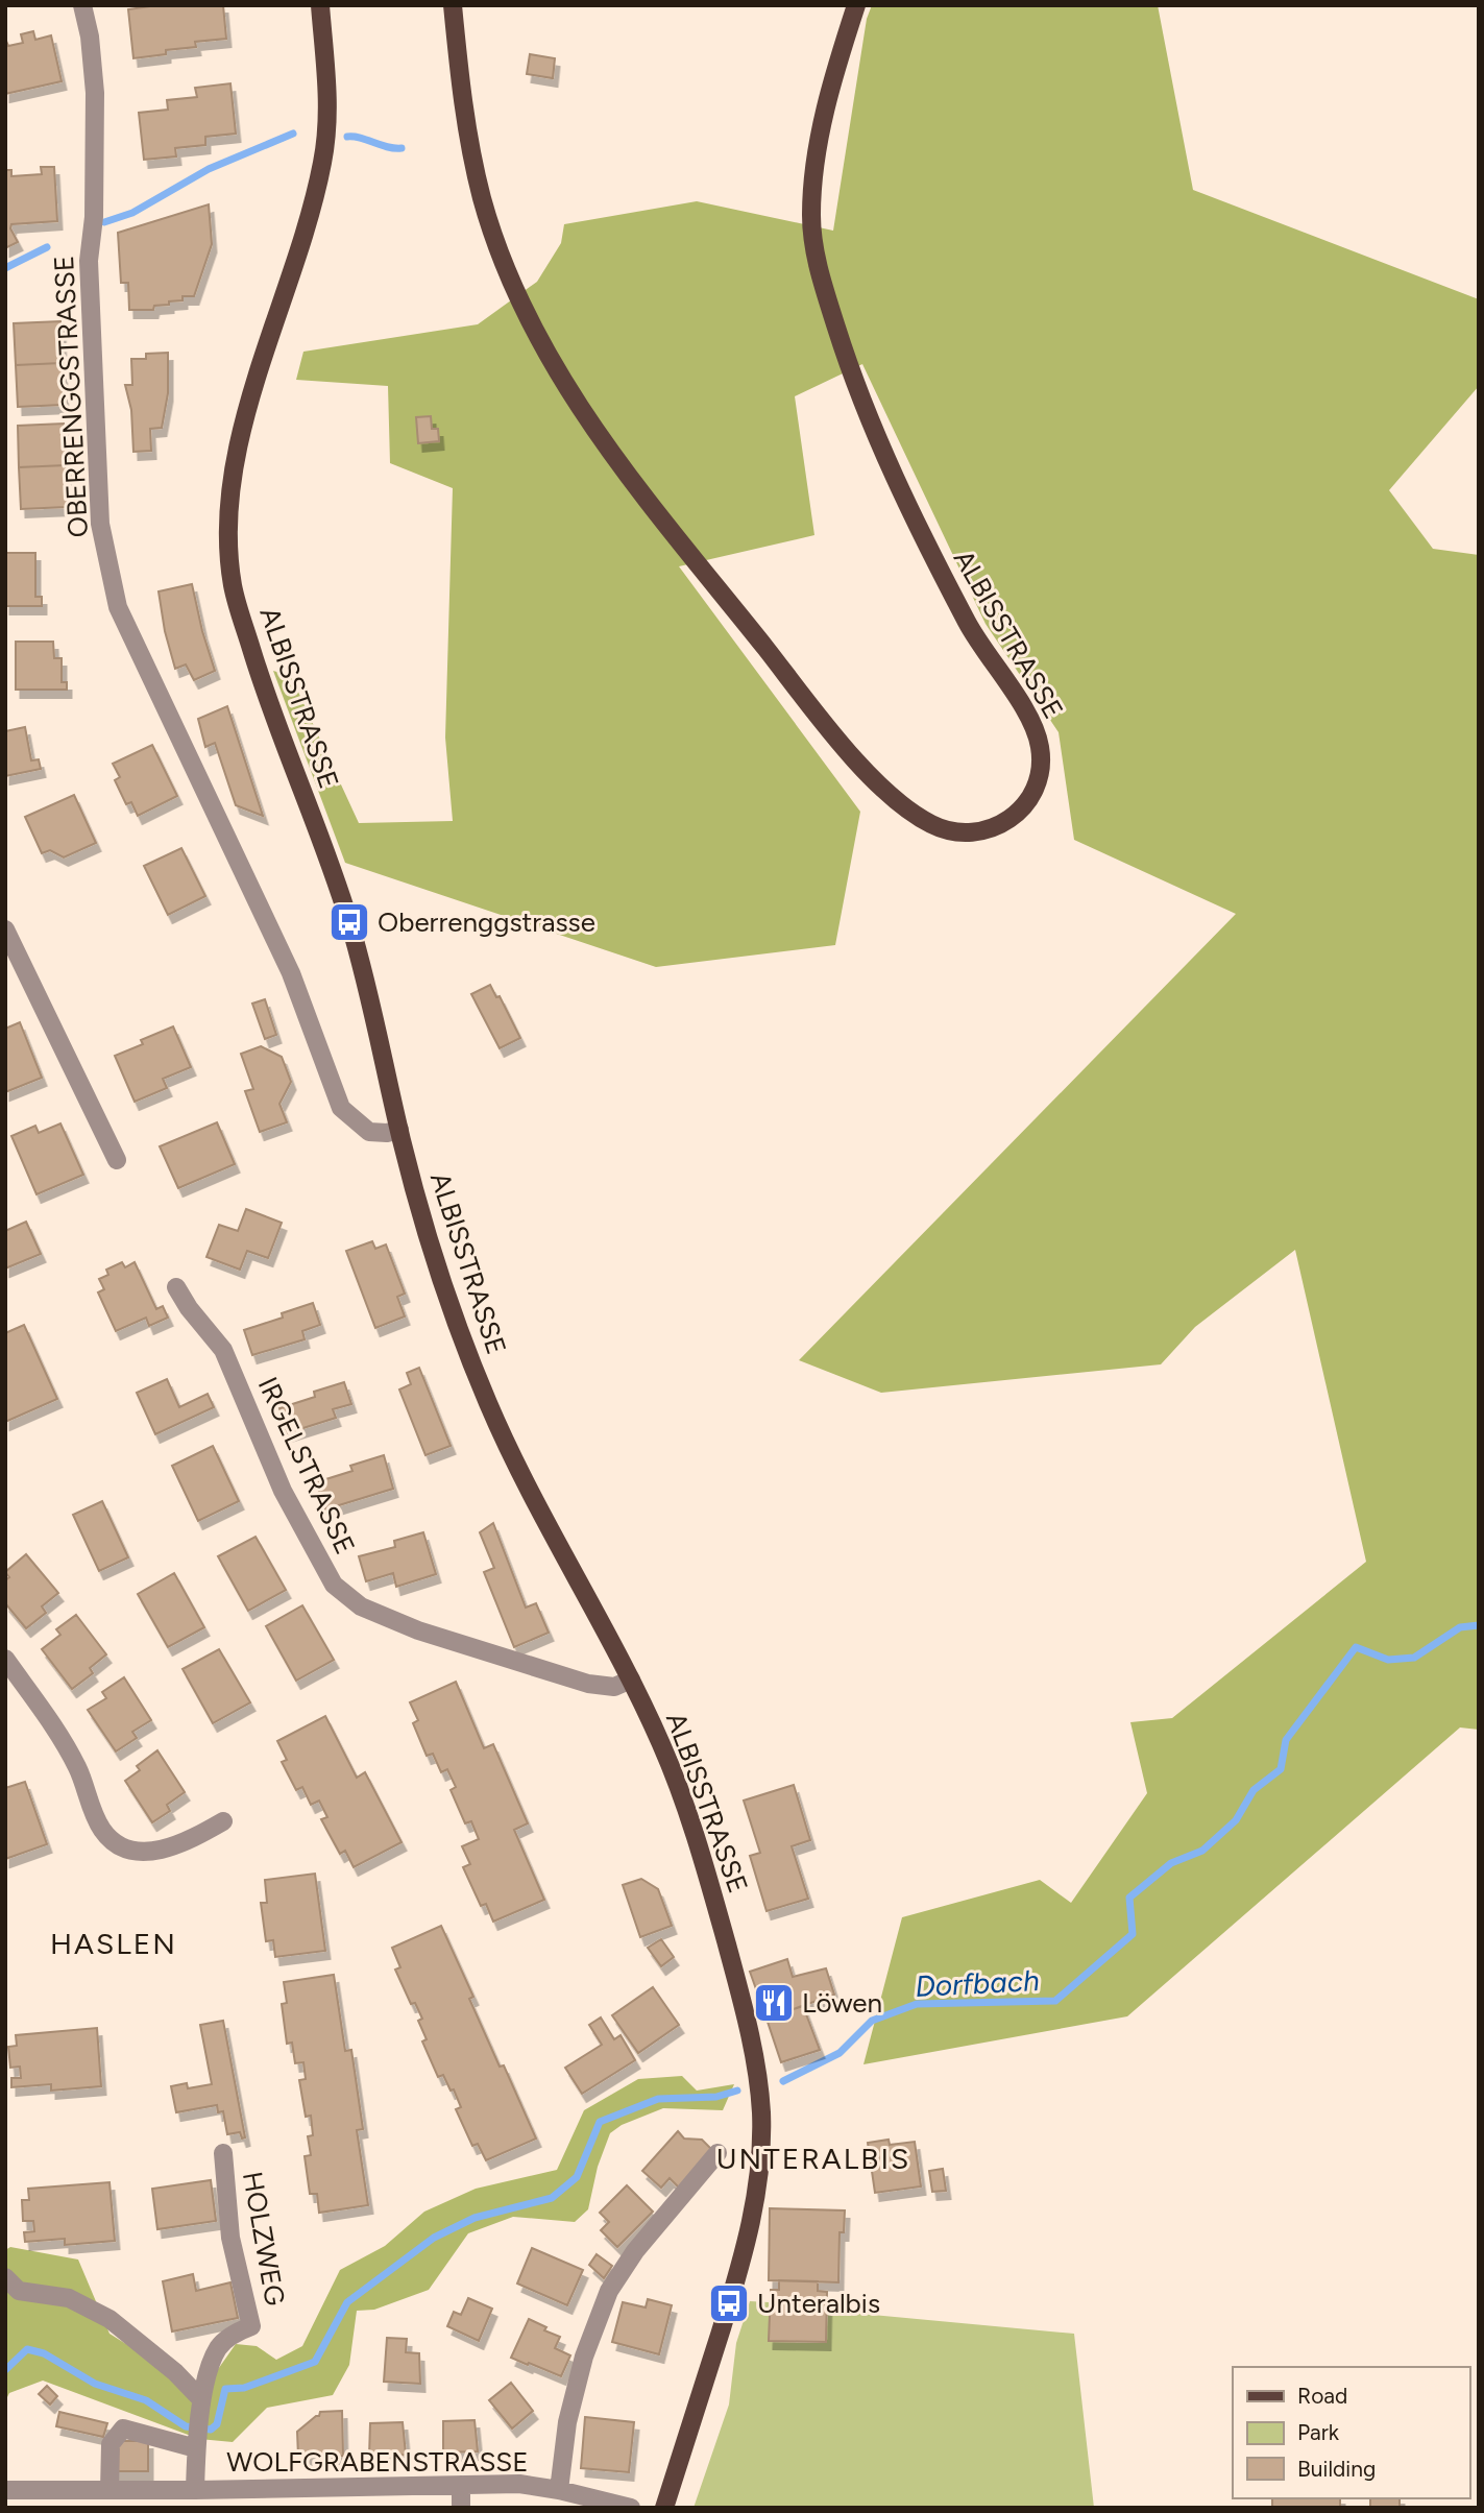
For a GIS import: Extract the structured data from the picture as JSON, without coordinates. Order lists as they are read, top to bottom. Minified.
{"streets":{"main road":["ALBISSTRASSE"],"street":["OBERRENGGSTRASSE","IRGELSTRASSE","HOLZWEG","WOLFGRABENSTRASSE"]},"crossings":[["OBERRENGGSTRASSE","ALBISSTRASSE"],["ALBISSTRASSE","IRGELSTRASSE"],["HOLZWEG","WOLFGRABENSTRASSE"]],"districts":["HASLEN","UNTERALBIS"],"water":["Dorfbach"],"places":{"bus stop":["Oberrenggstrasse","Unteralbis"],"restaurant":["Löwen"]},"legend":["Road","Park","Building"]}
